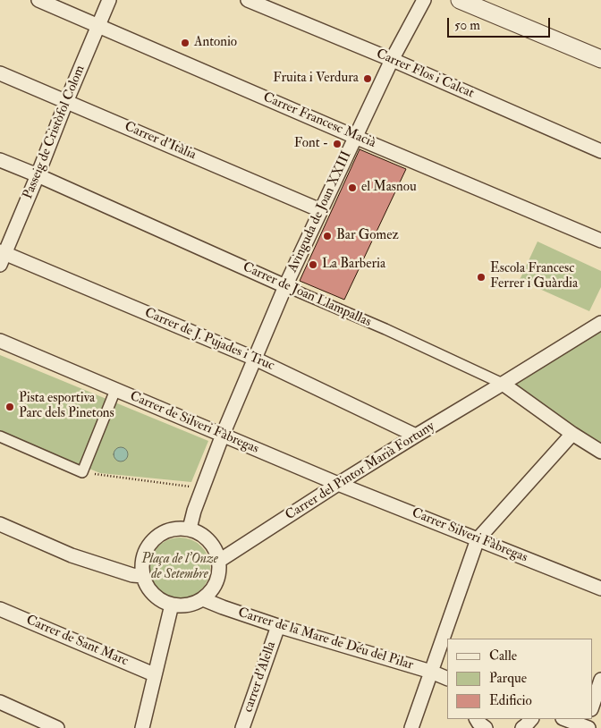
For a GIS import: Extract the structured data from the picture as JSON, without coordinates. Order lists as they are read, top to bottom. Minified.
{"streets":{"street":["Carrer Flos i Calcat","Carrer Francesc Macià","Passeig de Cristòfol Colom","Carrer d'Itàlia","Avinguda de Joan XXIII","Carrer de Joan Llampallas","Carrer de J. Pujades i Truc","Carrer de Silveri Fàbregas","Carrer del Pintor Marià Fortuny","Carrer Silveri Fàbregas","Carrer de la Mare de Déu del Pilar","Carrer de Sant Marc","carrer d'Alella"]},"crossings":[["Carrer Flos i Calcat","Avinguda de Joan XXIII"],["Carrer Francesc Macià","Passeig de Cristòfol Colom"],["Carrer Francesc Macià","Avinguda de Joan XXIII"],["Passeig de Cristòfol Colom","Carrer d'Itàlia"],["Passeig de Cristòfol Colom","Carrer de Joan Llampallas"],["Passeig de Cristòfol Colom","Carrer de J. Pujades i Truc"],["Carrer d'Itàlia","Avinguda de Joan XXIII"],["Avinguda de Joan XXIII","Carrer de Joan Llampallas"],["Avinguda de Joan XXIII","Carrer de J. Pujades i Truc"],["Avinguda de Joan XXIII","Carrer de Silveri Fàbregas"],["Avinguda de Joan XXIII","Carrer del Pintor Marià Fortuny"],["Avinguda de Joan XXIII","Carrer de la Mare de Déu del Pilar"],["Carrer de Joan Llampallas","Carrer del Pintor Marià Fortuny"],["Carrer de J. Pujades i Truc","Carrer del Pintor Marià Fortuny"],["Carrer de Silveri Fàbregas","Carrer del Pintor Marià Fortuny"],["Carrer de Silveri Fàbregas","Carrer Silveri Fàbregas"],["Carrer del Pintor Marià Fortuny","Carrer Silveri Fàbregas"],["Carrer del Pintor Marià Fortuny","Carrer de la Mare de Déu del Pilar"],["Carrer de la Mare de Déu del Pilar","carrer d'Alella"]],"parks":["Plaça de l'Onze de Setembre"],"places":["Antonio","Fruita i Verdura","Font -","el Masnou","Bar Gomez","La Barberia","Escola Francesc Ferrer i Guàrdia","Pista esportiva Parc dels Pinetons"],"legend":["Calle","Parque","Edificio"],"scale_bar":"50 m"}
